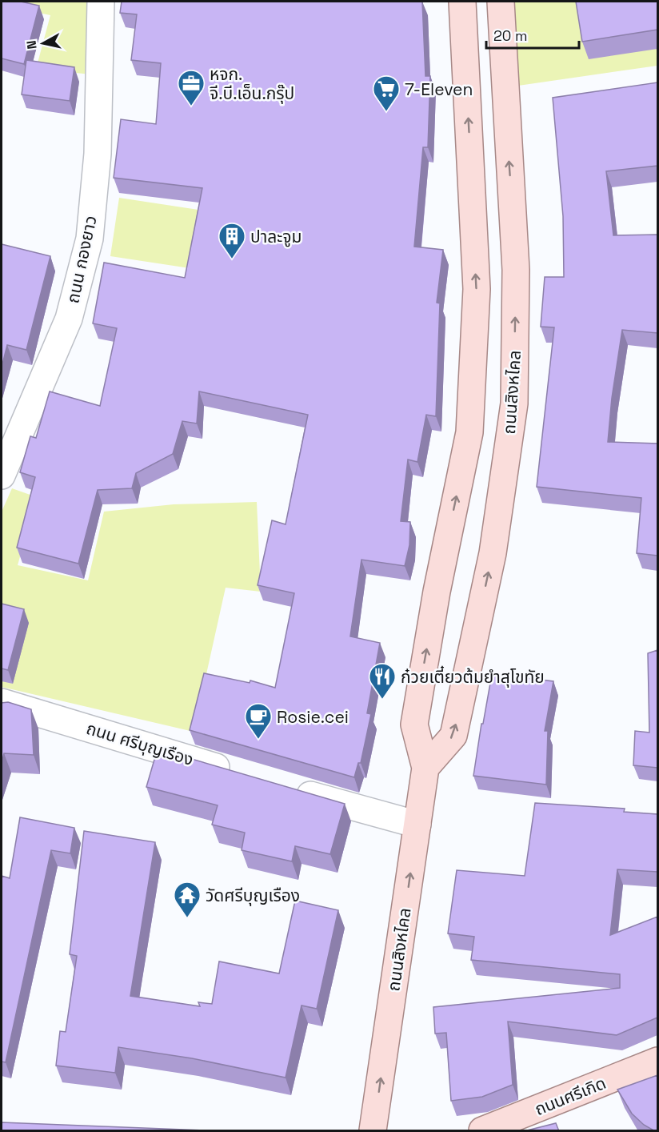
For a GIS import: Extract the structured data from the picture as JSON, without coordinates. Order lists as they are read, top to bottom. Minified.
{"streets":{"main road":["ถนนสิงหไคล","ถนนศรีเกิด"],"street":["ถนน กองยาว","ถนน ศรีบุญเรือง"]},"one_way":["ถนนสิงหไคล"],"places":{"office":["หจก. จี.บี.เอ็น.กรุ๊ป"],"supermarket":["7-Eleven"],"building":["ปาละจูม"],"restaurant":["ก๋วยเตี๋ยวต้มยำสุโขทัย"],"cafe":["Rosie.cei"],"temple":["วัดศรีบุญเรือง"]},"scale_bar":"20 m","north":"left"}
